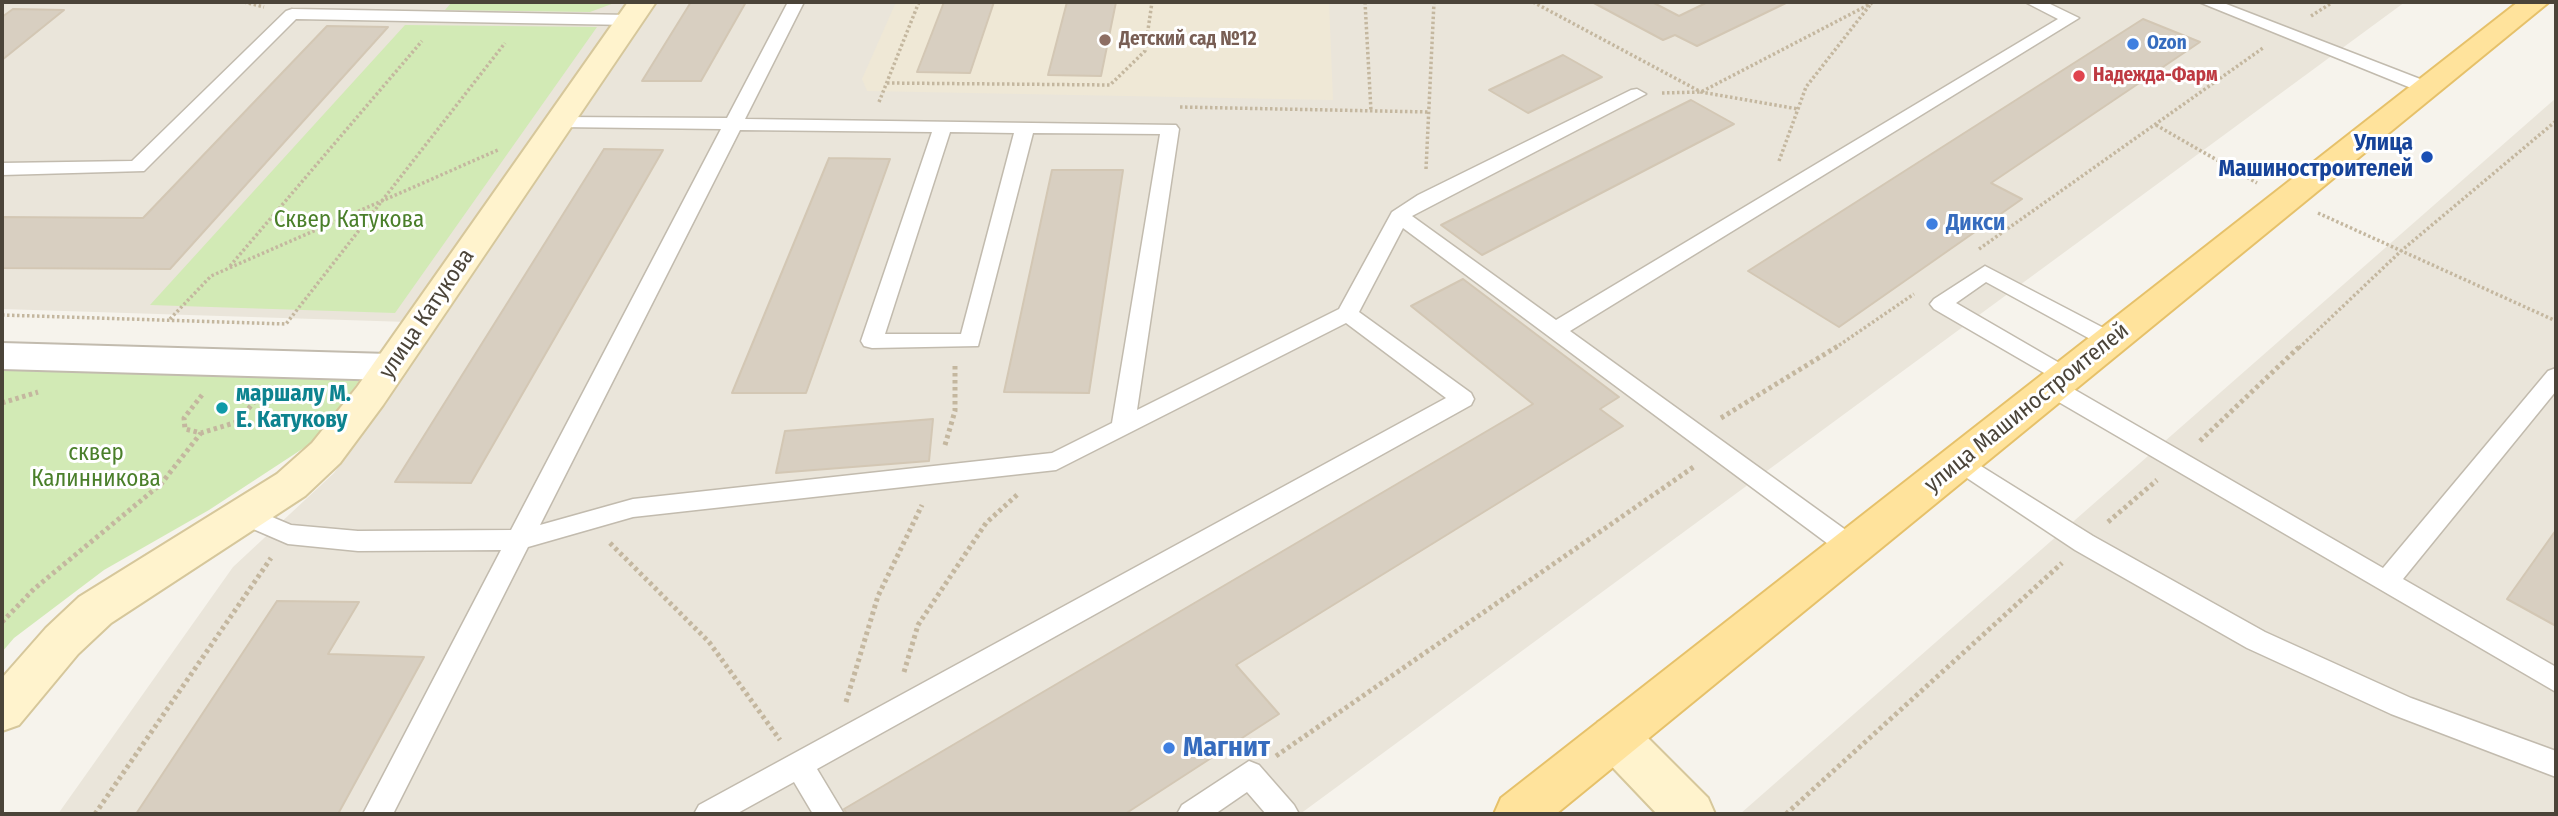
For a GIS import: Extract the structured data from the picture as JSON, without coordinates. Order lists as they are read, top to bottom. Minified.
{"streets":{"main road":["улица Машиностроителей"],"street":["улица Катукова"]},"parks":["Сквер Катукова","сквер Калинникова"],"places":["Детский сад №12","Ozon","Надежда-Фарм","Улица Машиностроителей","Дикси","маршалу М. Е. Катукову","Магнит"]}
